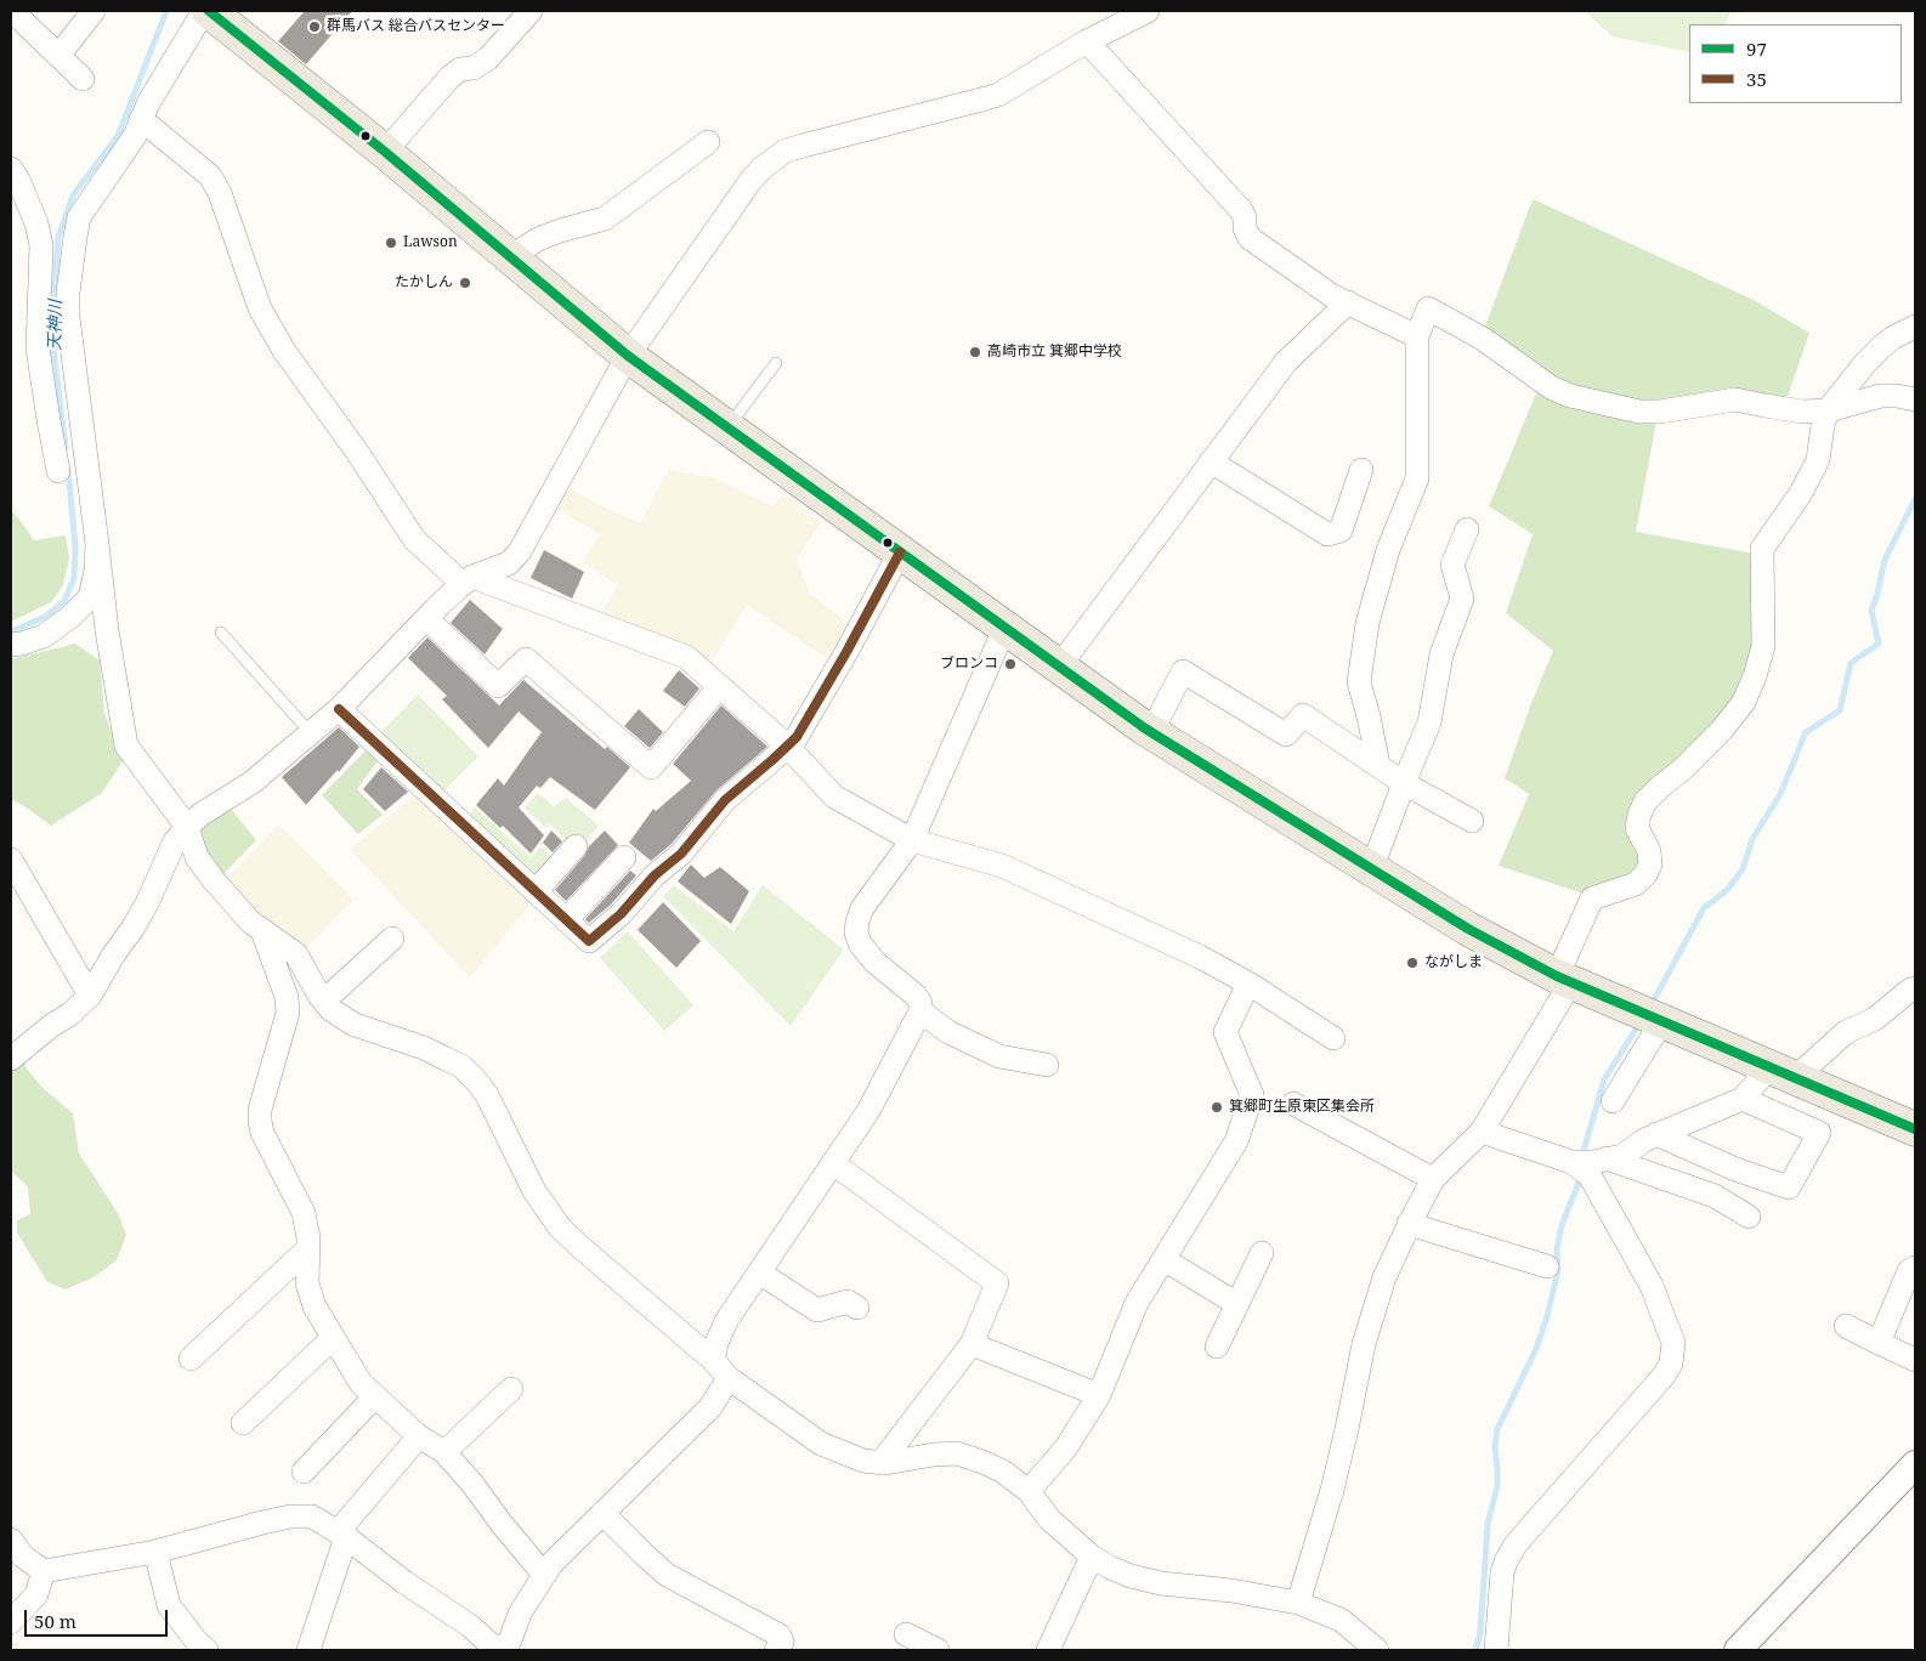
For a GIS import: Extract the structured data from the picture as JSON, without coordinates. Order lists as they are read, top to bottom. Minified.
{"water":["天神川"],"places":["群馬バス 総合バスセンター","Lawson","たかしん","高崎市立 箕郷中学校","ブロンコ","ながしま","箕郷町生原東区集会所"],"lines":["transit line 97","transit line 35"],"legend":["97","35"],"scale_bar":"50 m"}
